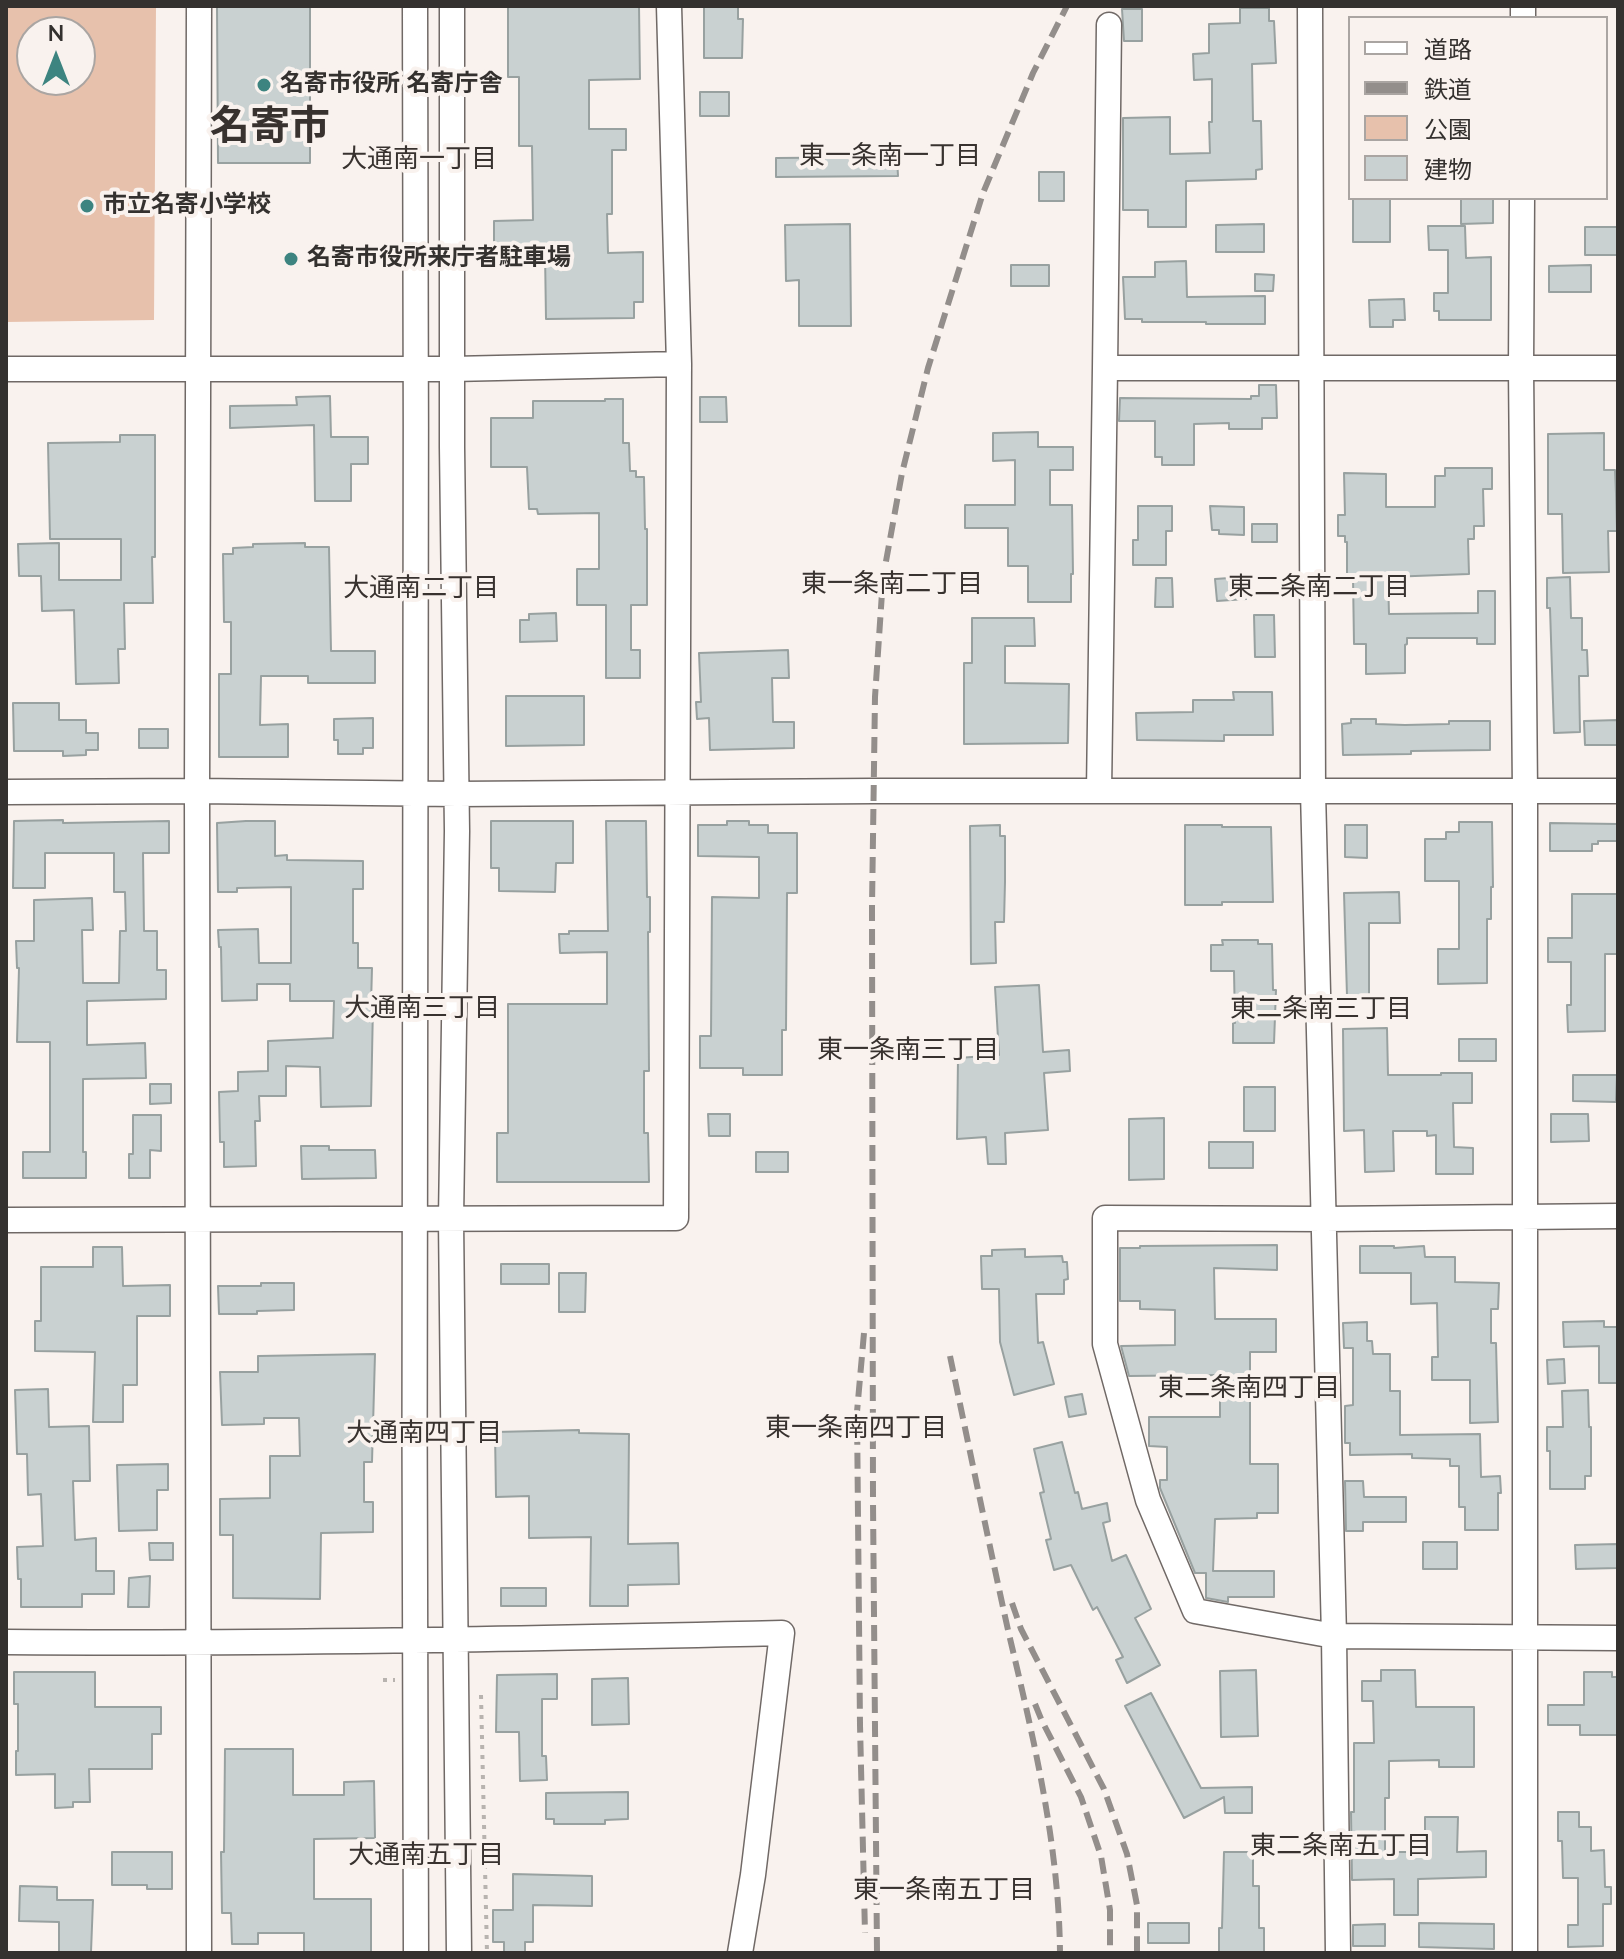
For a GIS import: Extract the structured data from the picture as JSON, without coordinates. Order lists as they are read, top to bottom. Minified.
{"districts":["名寄市","東一条南一丁目","大通南一丁目","東一条南二丁目","東二条南二丁目","大通南二丁目","大通南三丁目","東二条南三丁目","東一条南三丁目","東二条南四丁目","東一条南四丁目","大通南四丁目","東二条南五丁目","大通南五丁目","東一条南五丁目"],"places":["名寄市役所 名寄庁舎","市立名寄小学校","名寄市役所来庁者駐車場"],"legend":["道路","鉄道","公園","建物"],"north":"top"}
